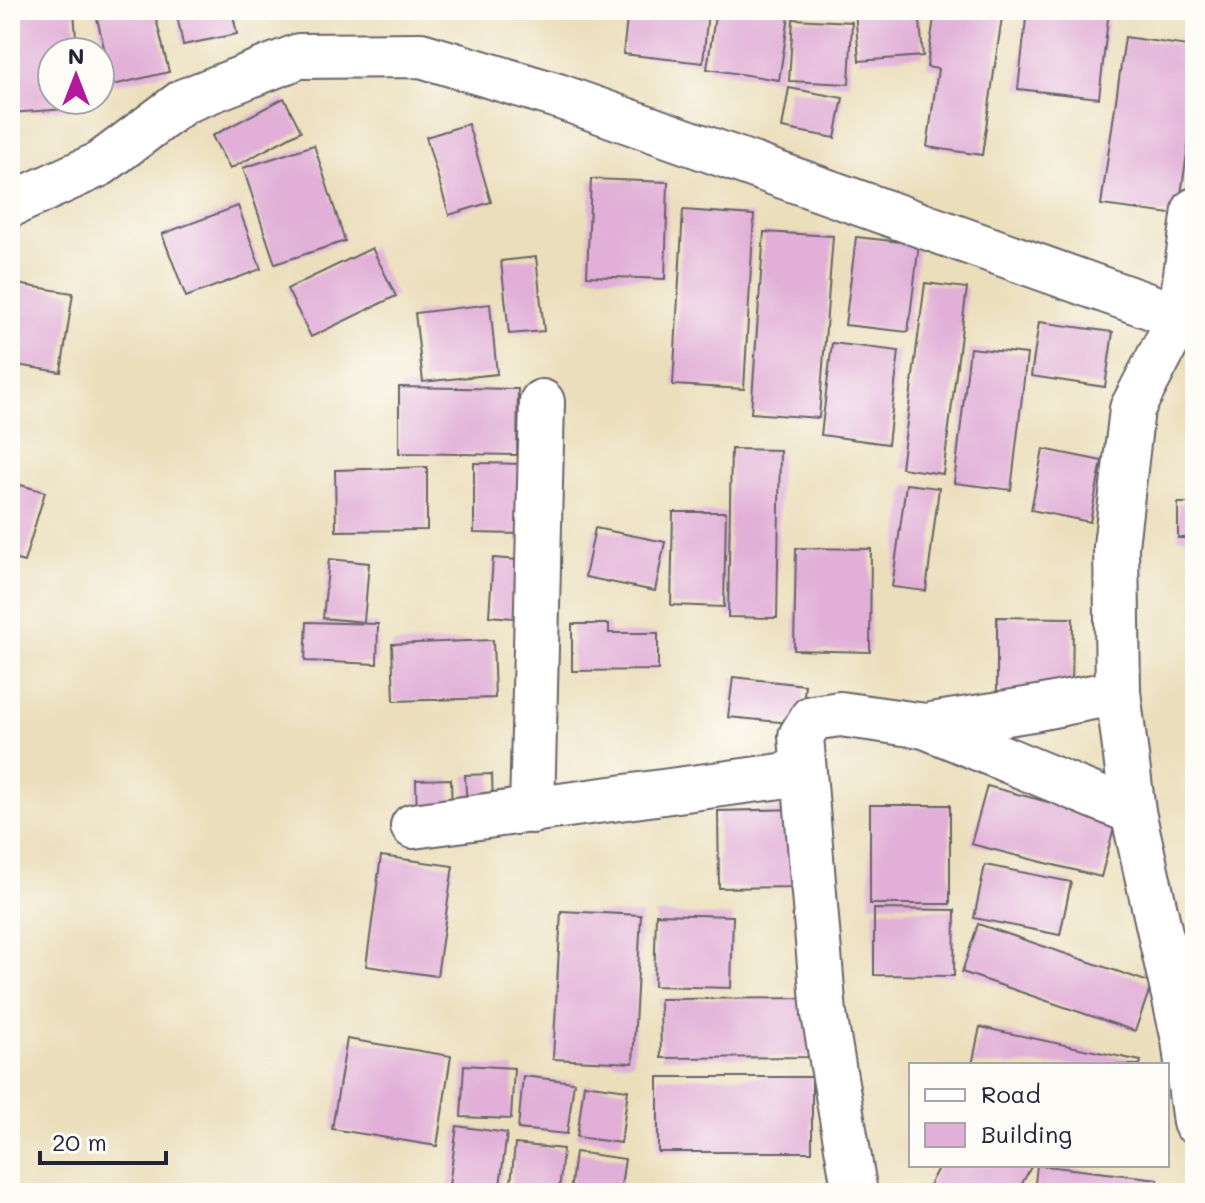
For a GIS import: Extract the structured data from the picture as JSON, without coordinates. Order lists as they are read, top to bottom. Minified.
{"legend":["Road","Building"],"scale_bar":"20 m","north":"top"}
